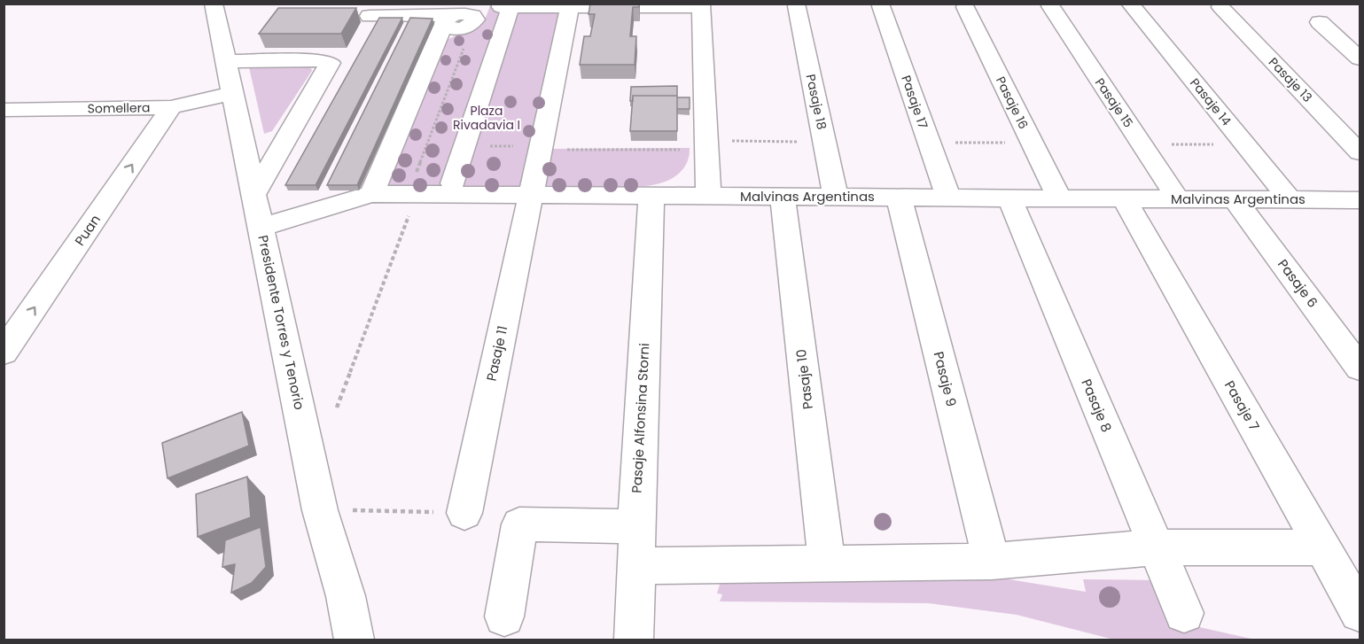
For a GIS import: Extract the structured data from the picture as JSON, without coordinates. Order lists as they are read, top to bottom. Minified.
{"streets":{"street":["Pasaje 13","Pasaje 18","Pasaje 17","Pasaje 14","Pasaje 16","Pasaje 15","Somellera","Malvinas Argentinas","Puan","Pasaje 6","Presidente Torres y Tenorio","Pasaje 11","Pasaje 10","Pasaje 9","Pasaje 8","Pasaje 7","Pasaje Alfonsina Storni"]},"crossings":[["Pasaje 18","Malvinas Argentinas"],["Pasaje 17","Malvinas Argentinas"],["Pasaje 14","Malvinas Argentinas"],["Pasaje 16","Malvinas Argentinas"],["Pasaje 15","Malvinas Argentinas"],["Somellera","Puan"],["Somellera","Presidente Torres y Tenorio"],["Malvinas Argentinas","Pasaje 6"],["Malvinas Argentinas","Presidente Torres y Tenorio"],["Malvinas Argentinas","Pasaje 11"],["Malvinas Argentinas","Pasaje 10"],["Malvinas Argentinas","Pasaje 9"],["Malvinas Argentinas","Pasaje 8"],["Malvinas Argentinas","Pasaje 7"],["Malvinas Argentinas","Pasaje Alfonsina Storni"]],"one_way":["Puan"],"parks":["Plaza Rivadavia I"]}
